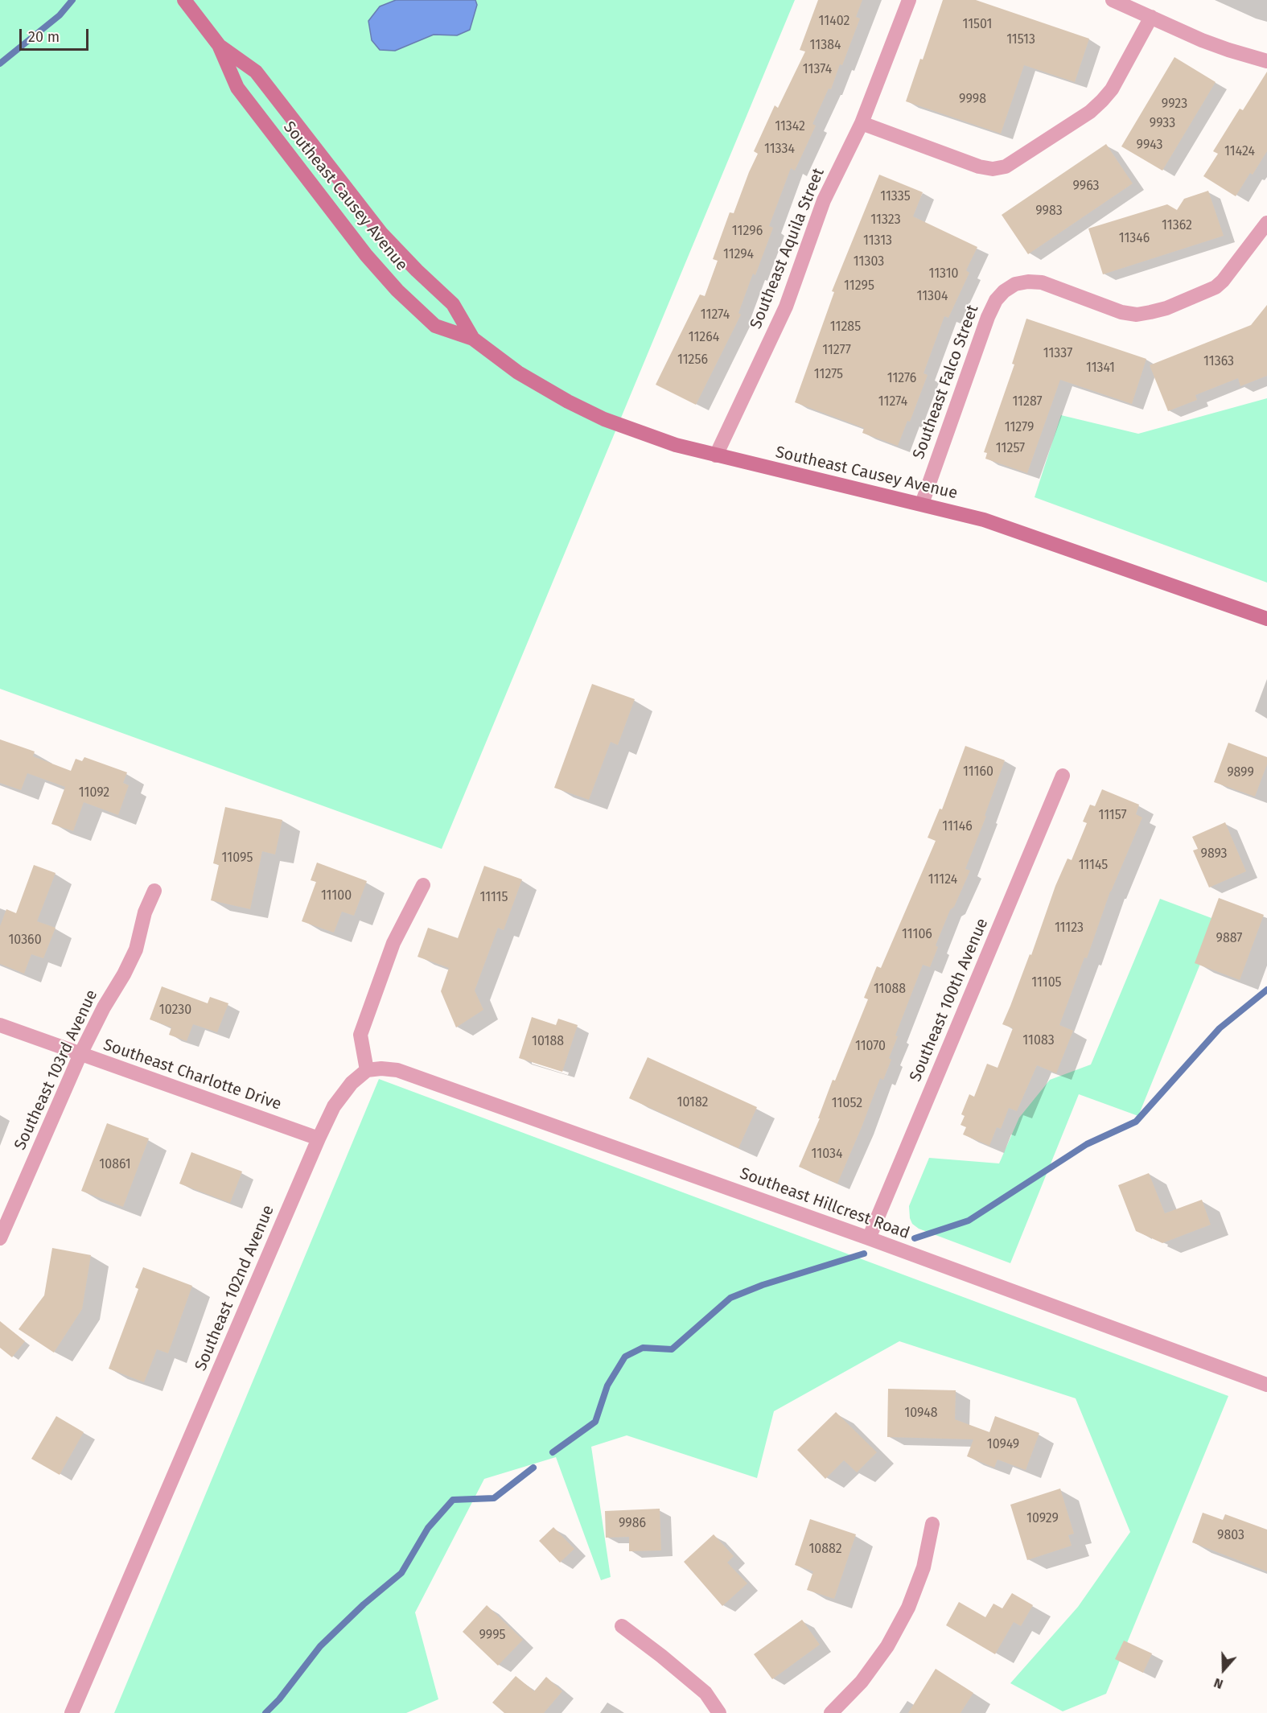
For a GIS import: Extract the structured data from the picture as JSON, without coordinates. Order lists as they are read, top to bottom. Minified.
{"streets":{"street":["Southeast Causey Avenue","Southeast Aquila Street","Southeast Falco Street","Southeast 100th Avenue","Southeast 103rd Avenue","Southeast Charlotte Drive","Southeast Hillcrest Road","Southeast 102nd Avenue"]},"crossings":[["Southeast Causey Avenue","Southeast Aquila Street"],["Southeast Causey Avenue","Southeast Falco Street"],["Southeast 100th Avenue","Southeast Hillcrest Road"],["Southeast 103rd Avenue","Southeast Charlotte Drive"],["Southeast Charlotte Drive","Southeast 102nd Avenue"],["Southeast Hillcrest Road","Southeast 102nd Avenue"]],"house_numbers":["11402","11501","11513","11384","11374","9998","9923","9933","11342","9943","11334","11424","9963","11335","9983","11323","11362","11296","11346","11313","11294","11303","11310","11295","11304","11274","11285","11264","11277","11337","11256","11363","11341","11275","11276","11274","11287","11279","11257","11160","9899","11092","11157","11146","9893","11095","11145","11124","11100","11115","11123","11106","9887","10360","11105","11088","10230","11083","10188","11070","10182","11052","11034","10861","10948","10949","10929","9986","9803","10882","9995"],"scale_bar":"20 m","north":"bottom"}
